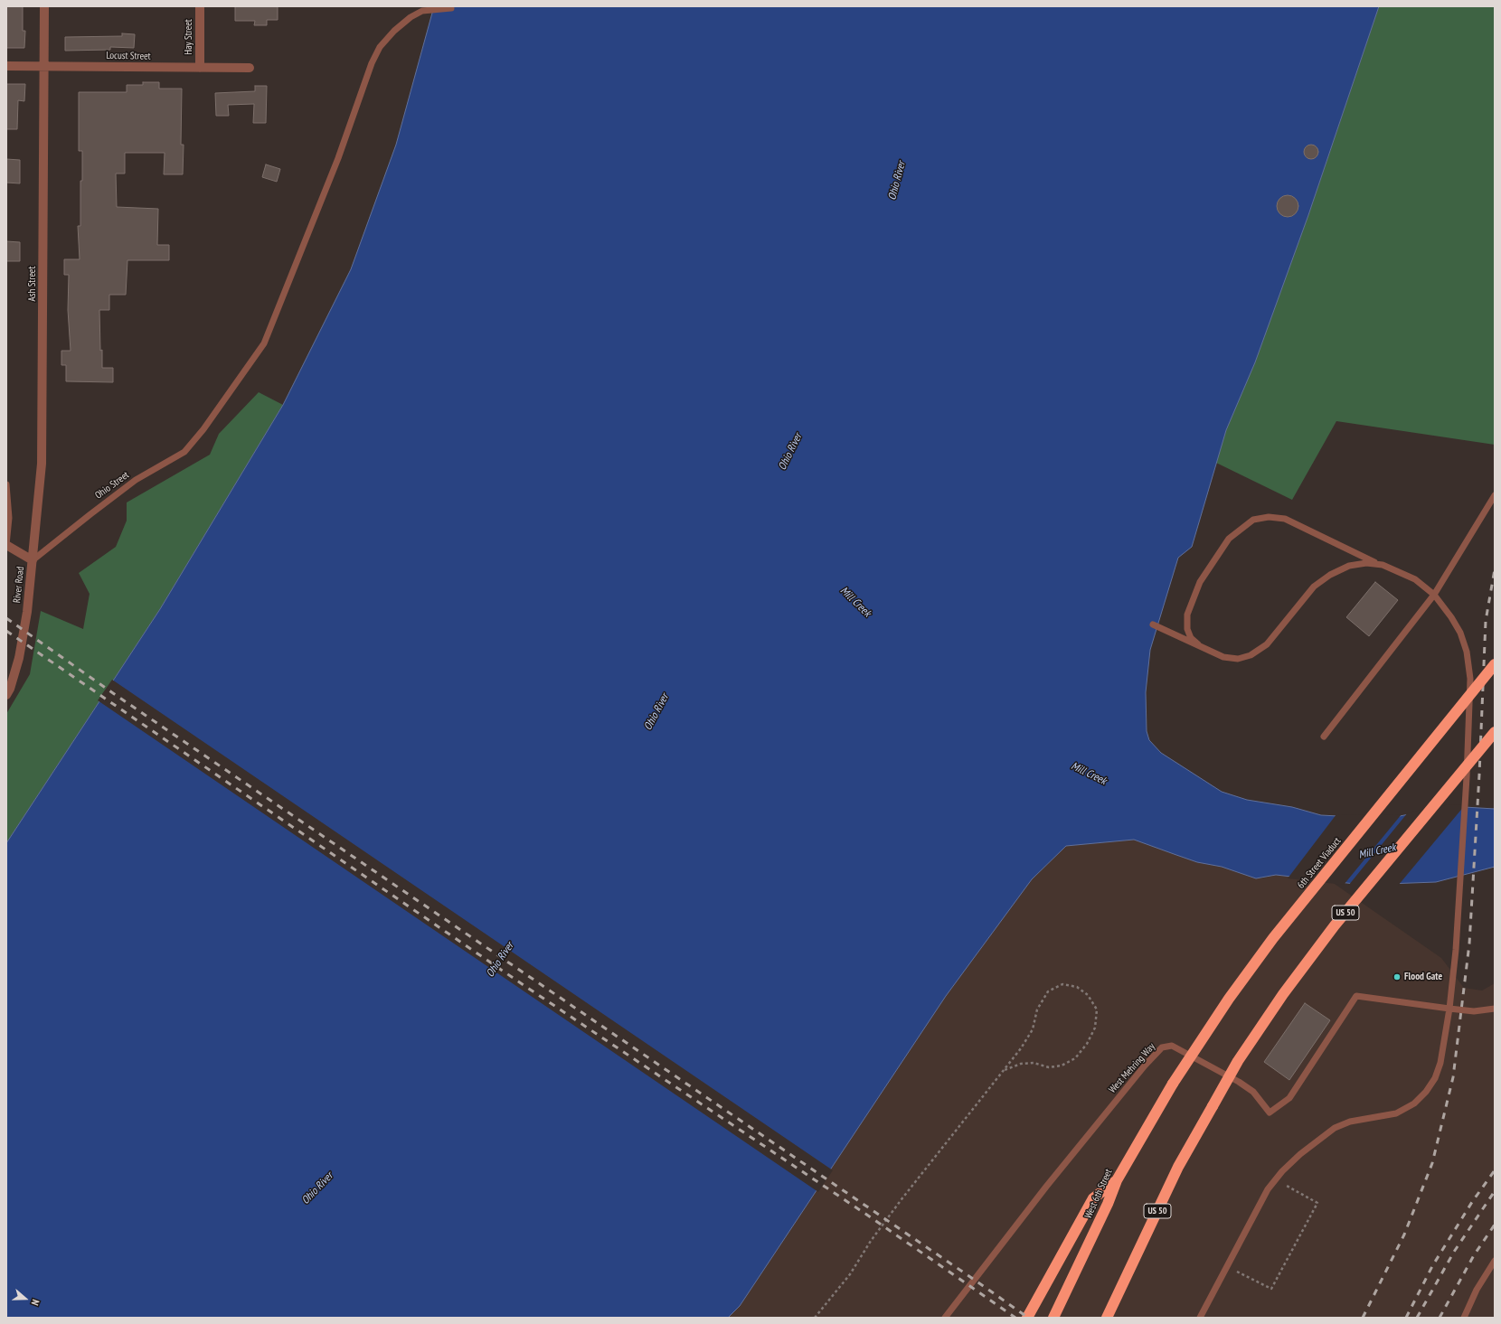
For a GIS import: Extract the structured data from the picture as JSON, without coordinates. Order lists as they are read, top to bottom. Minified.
{"streets":{"highway":["6th Street Viaduct","US 50","West 6th Street"],"street":["Hay Street","Locust Street","Ash Street","River Road"],"lane":["Ohio Street","West Mehring Way"]},"crossings":[["Hay Street","Locust Street"],["Locust Street","Ash Street"],["Ash Street","Ohio Street"],["Ash Street","River Road"],["Ohio Street","River Road"],["6th Street Viaduct","West 6th Street"]],"water":["Ohio River","Mill Creek"],"places":["Flood Gate"],"north":"right"}
